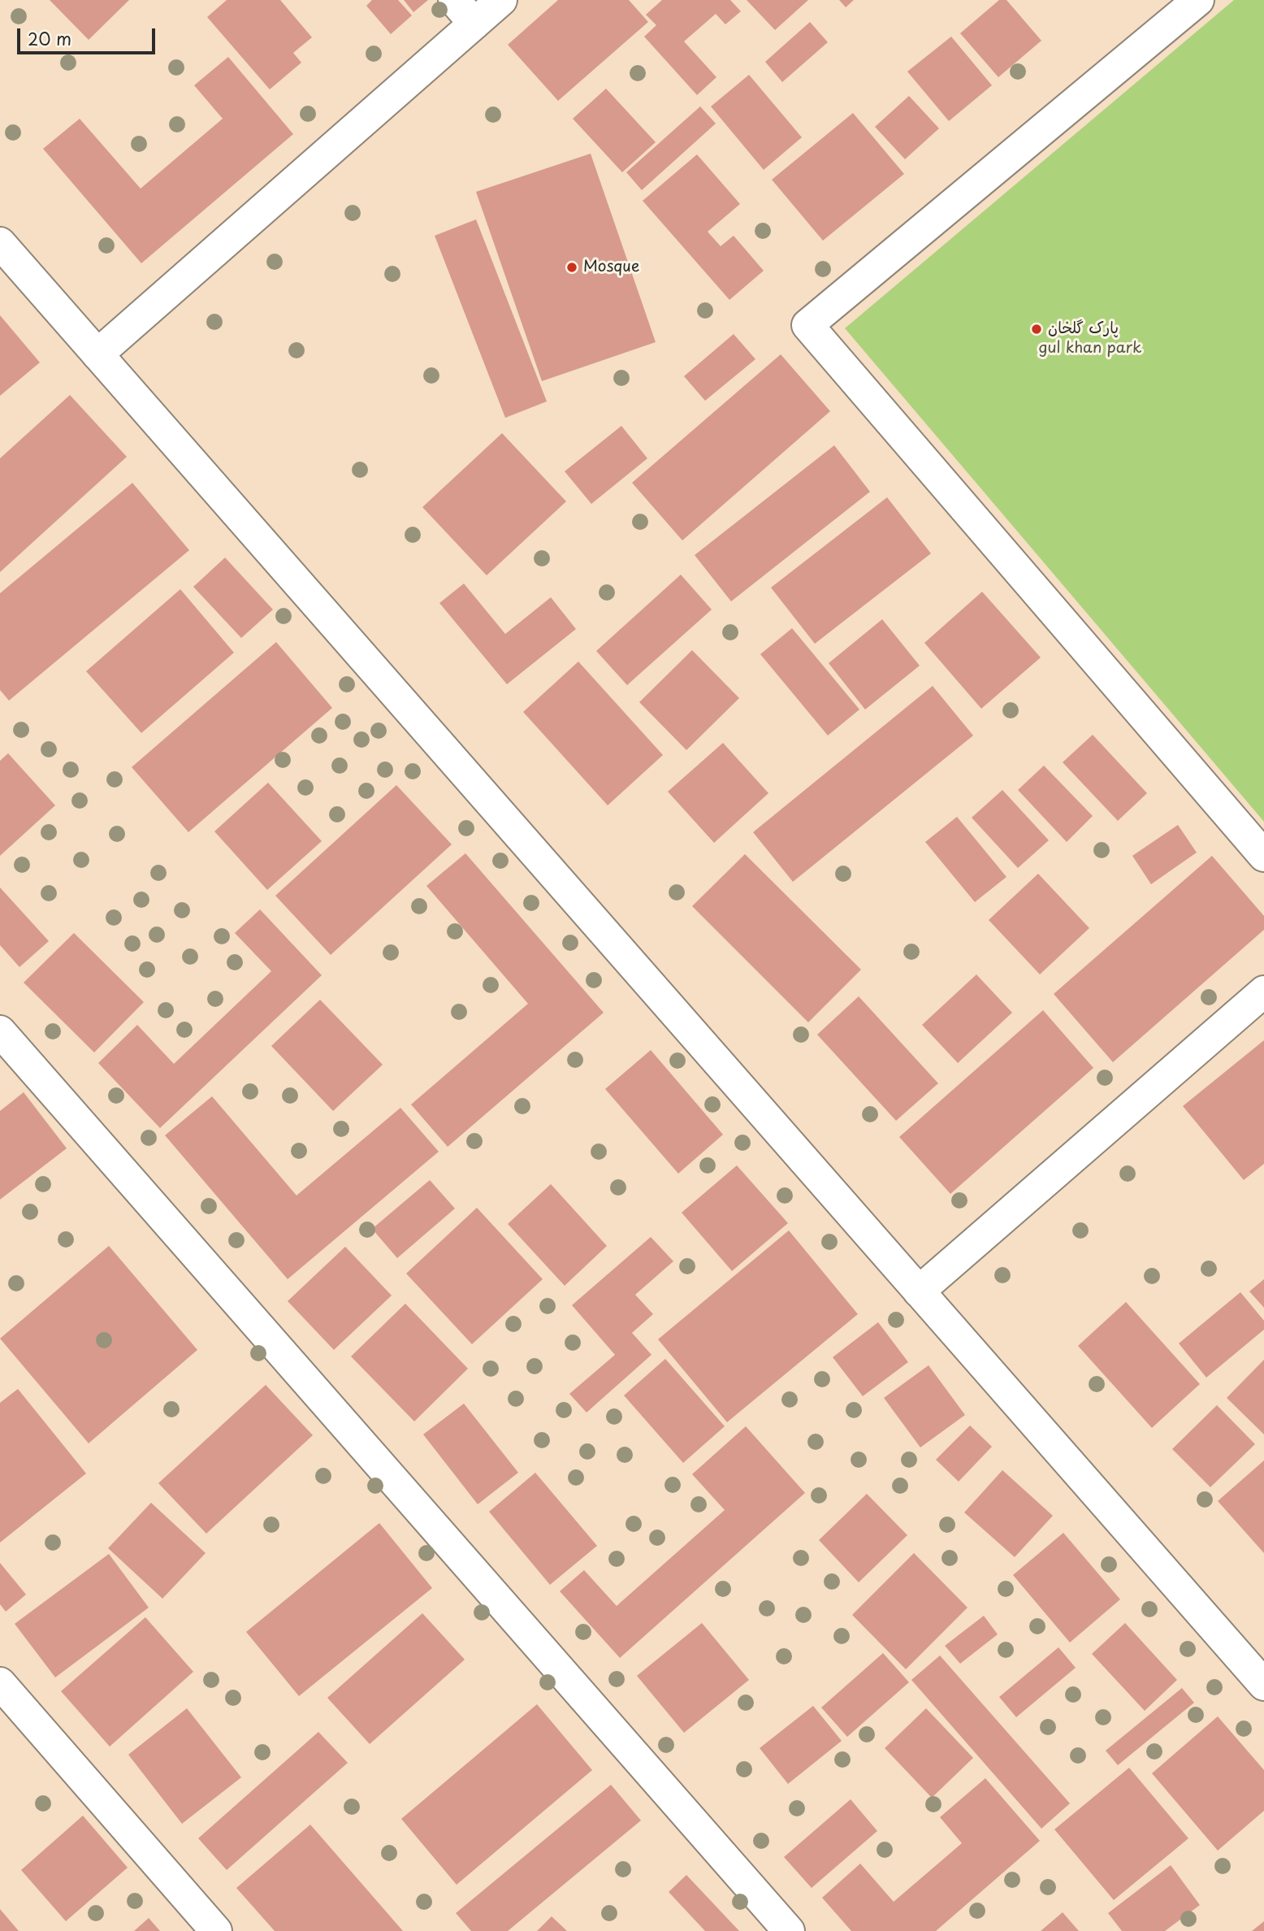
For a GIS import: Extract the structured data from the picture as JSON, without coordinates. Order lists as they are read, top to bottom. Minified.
{"parks":["gul khan park"],"places":["Mosque","پارک گلخان"],"scale_bar":"20 m"}
